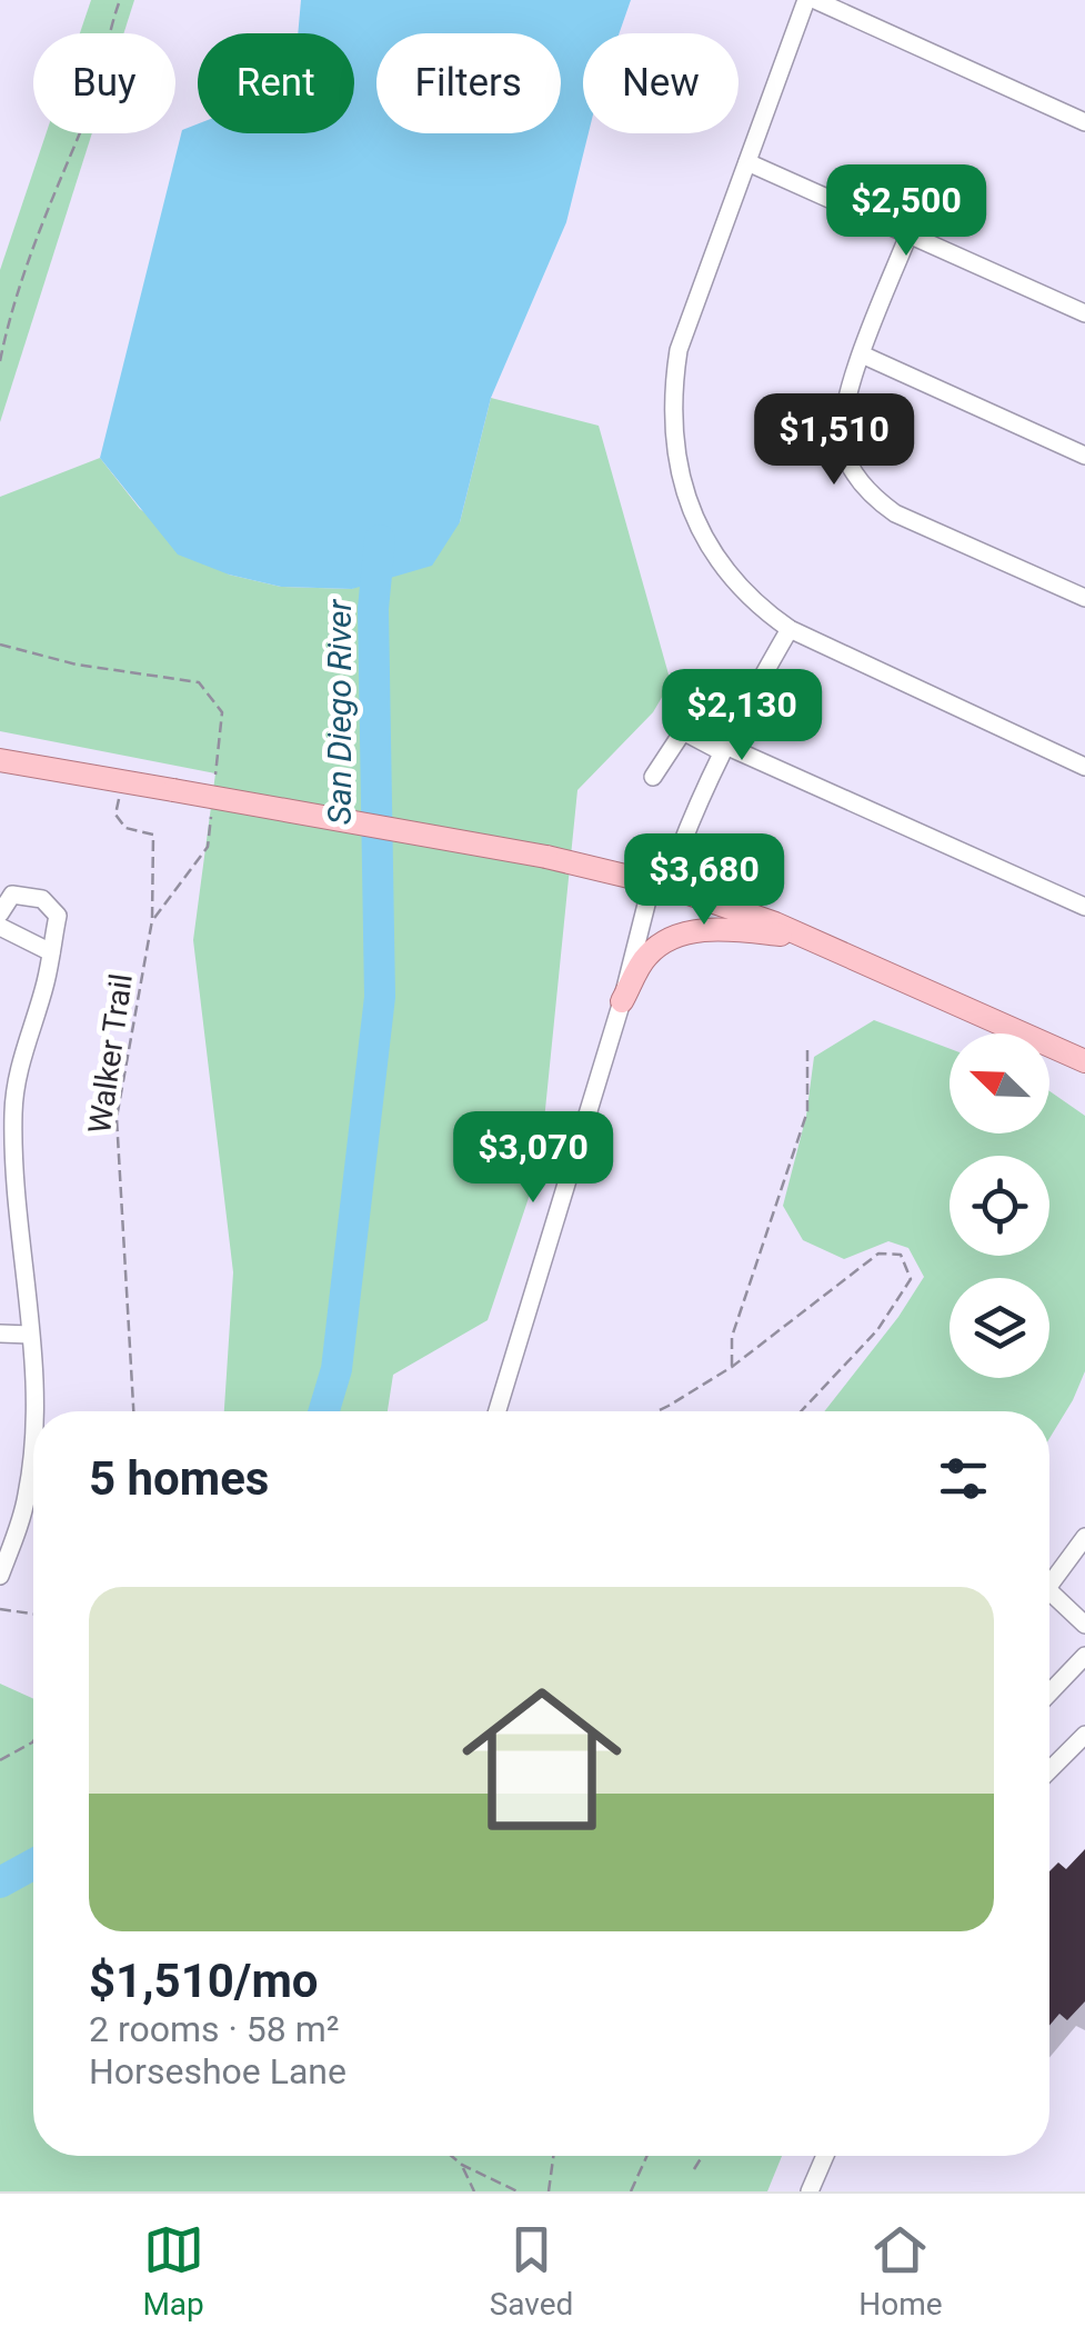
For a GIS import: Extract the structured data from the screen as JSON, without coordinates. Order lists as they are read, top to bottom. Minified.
{"streets":{"path":["Walker Trail"]},"water":["San Diego River"],"north":"top left","page":{"chip":["Buy","Rent","Filters","New"],"price":["$2,500","$1,510","$2,130","$3,680","$3,070"],"heading":"5 homes","list":[{"name":"$1,510/mo","note":"2 rooms · 58 m² · Horseshoe Lane"}],"tabs":["Map","Saved","Home"]}}
